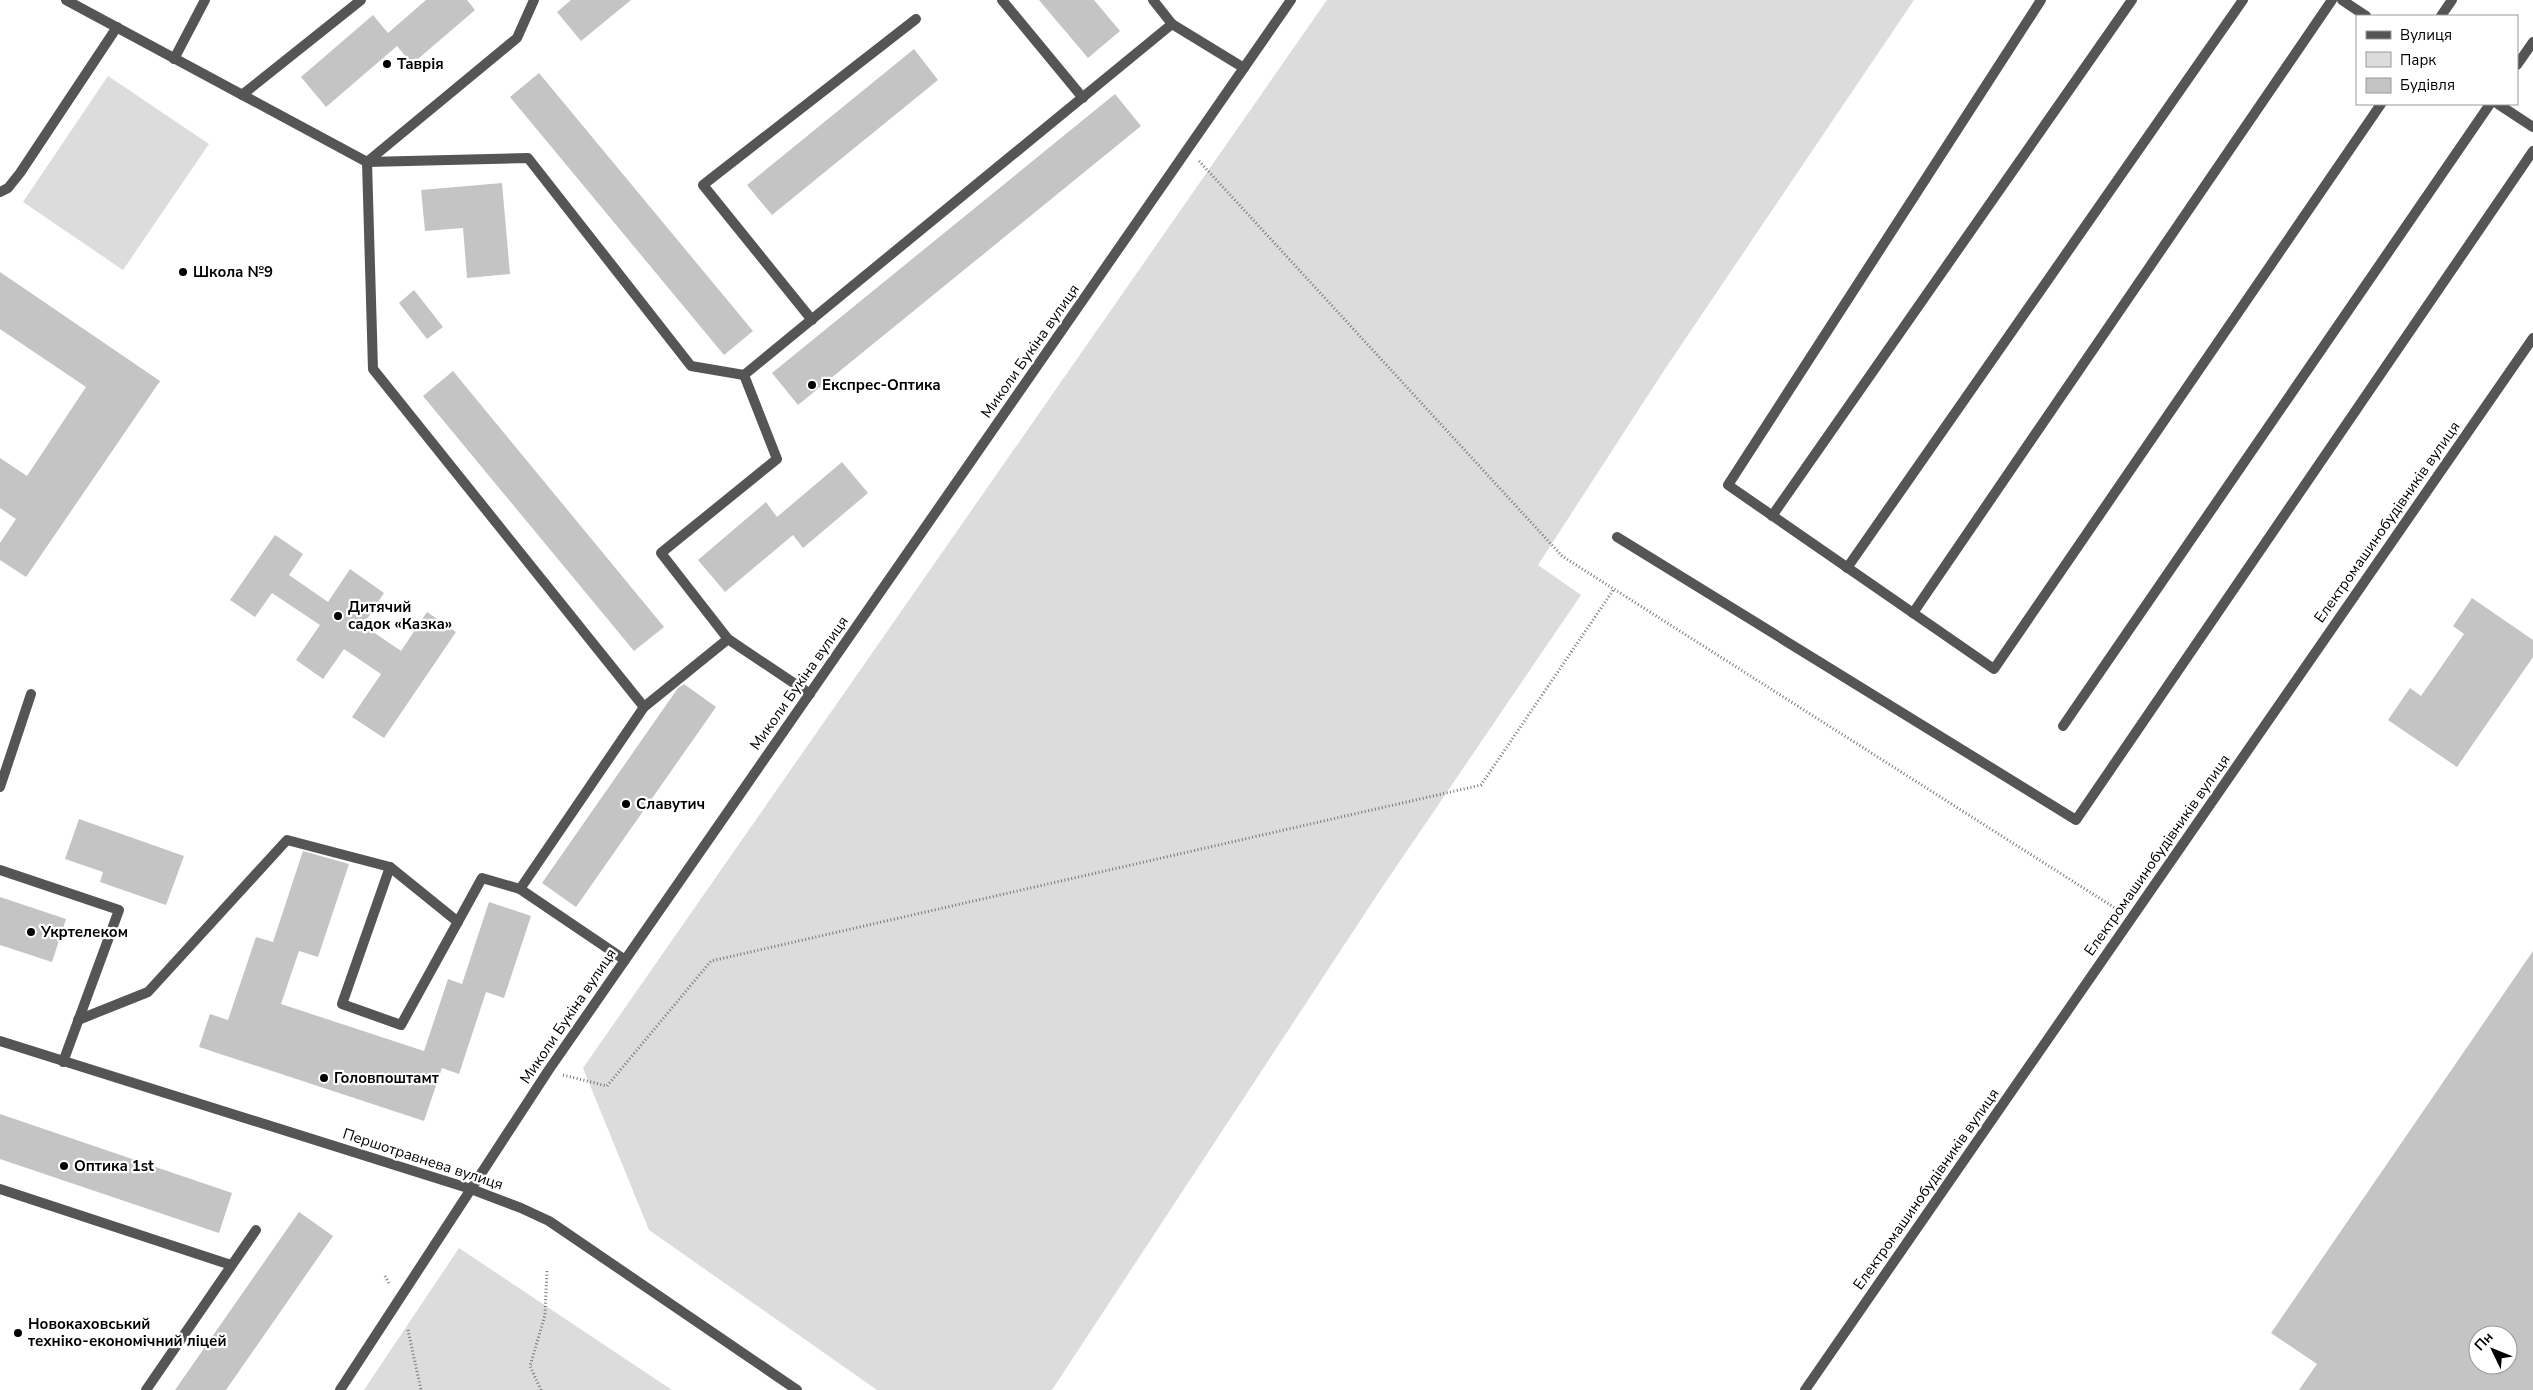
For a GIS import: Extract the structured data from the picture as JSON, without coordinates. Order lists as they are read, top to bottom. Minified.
{"streets":{"street":["Миколи Букіна вулиця","Електромашинобудівників вулиця","Першотравнева вулиця"]},"crossings":[["Миколи Букіна вулиця","Першотравнева вулиця"]],"places":["Таврія","Школа №9","Експрес-Оптика","Дитячий садок «Казка»","Славутич","Укртелеком","Головпоштамт","Оптика 1st","Новокаховський техніко-економічний ліцей"],"legend":["Вулиця","Парк","Будівля"],"north":"top left"}
